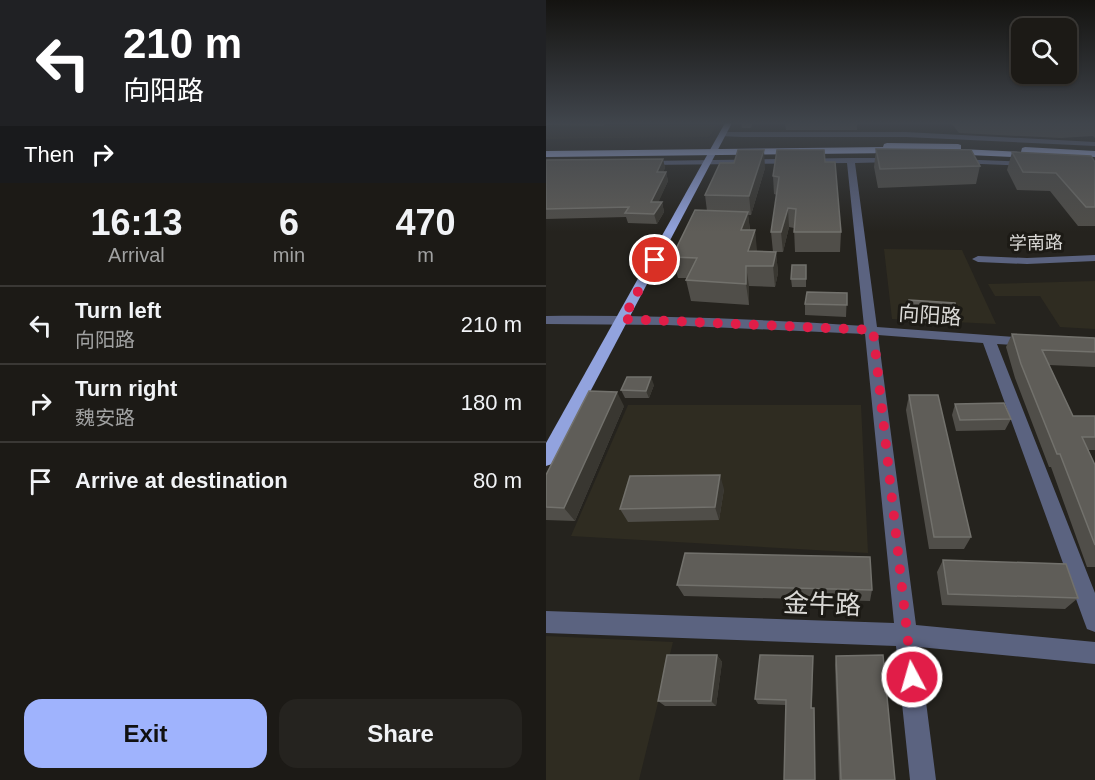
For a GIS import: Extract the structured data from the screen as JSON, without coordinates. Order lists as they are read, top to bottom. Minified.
{"streets":{"street":["学南路","向阳路","金牛路"]},"page":{"turn":["210 m","向阳路"],"then":"Then","eta":["16:13","Arrival","6","min","470","m"],"list":[{"name":"Turn left","note":"向阳路","value":"210 m"},{"name":"Turn right","note":"魏安路","value":"180 m"},{"name":"Arrive at destination","value":"80 m"}],"buttons":["Exit","Share"]}}
